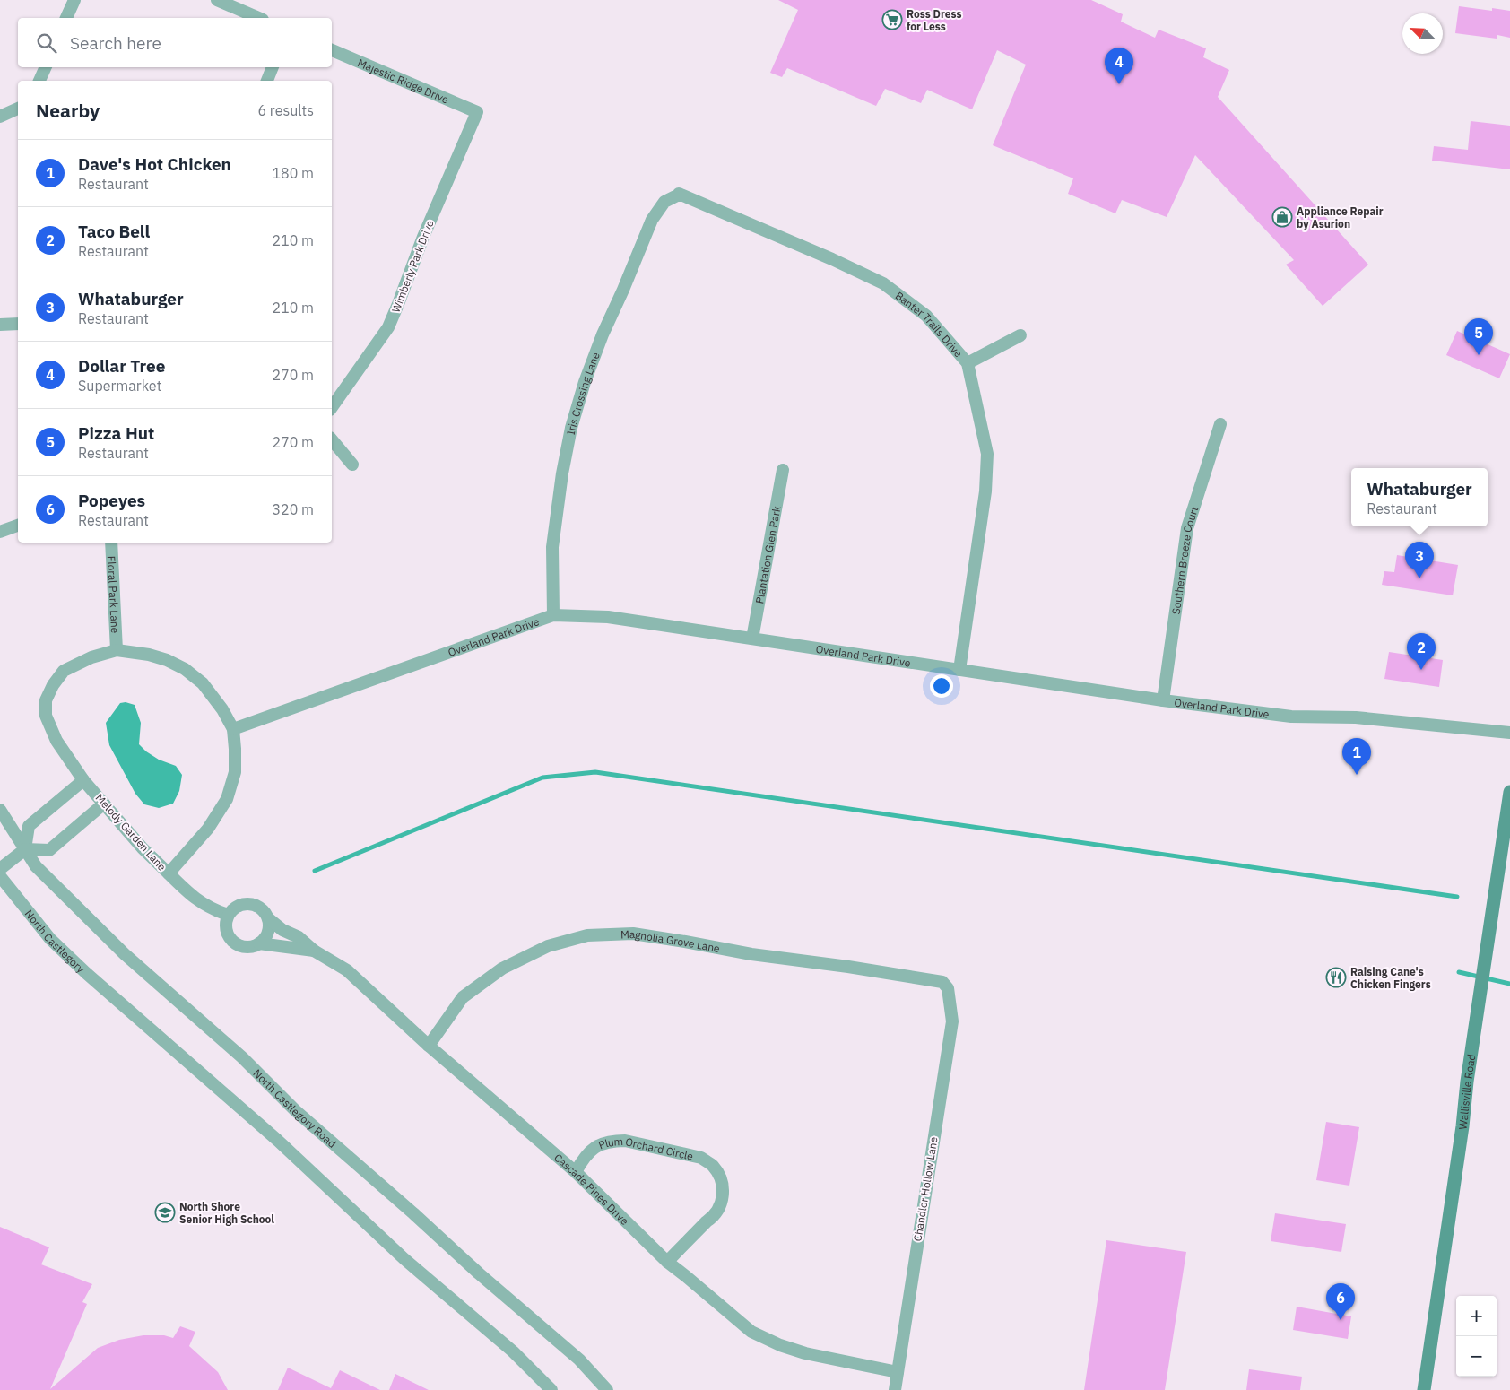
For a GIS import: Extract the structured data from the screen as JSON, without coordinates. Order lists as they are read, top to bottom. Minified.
{"streets":{"main road":["Wallisville Road"],"street":["Majestic Ridge Drive","Wimberly Park Drive","Banter Trails Drive","Iris Crossing Lane","Plantation Glen Park","Southern Breeze Court","Floral Park Lane","Overland Park Drive","Melody Garden Lane","North Castlegory","Magnolia Grove Lane","North Castlegory Road","Plum Orchard Circle","Cascade Pines Drive","Chandler Hollow Lane"]},"crossings":[["Majestic Ridge Drive","Wimberly Park Drive"],["Banter Trails Drive","Iris Crossing Lane"],["Banter Trails Drive","Overland Park Drive"],["Iris Crossing Lane","Overland Park Drive"],["Plantation Glen Park","Overland Park Drive"],["Southern Breeze Court","Overland Park Drive"],["Floral Park Lane","Melody Garden Lane"],["Overland Park Drive","Melody Garden Lane"],["Magnolia Grove Lane","Cascade Pines Drive"],["Magnolia Grove Lane","Chandler Hollow Lane"],["Plum Orchard Circle","Cascade Pines Drive"],["Cascade Pines Drive","Chandler Hollow Lane"]],"places":{"supermarket":["Ross Dress for Less"],"shop":["Appliance Repair by Asurion"],"restaurant":["Raising Cane's Chicken Fingers"],"school or university":["North Shore Senior High School"]},"north":"top left","page":{"search":"Search here","pins":["4","5","3","2","1","6"],"heading":["Nearby","6 results"],"list":[{"mark":"1","name":"Dave's Hot Chicken","note":"Restaurant","value":"180 m"},{"mark":"2","name":"Taco Bell","note":"Restaurant","value":"210 m"},{"mark":"3","name":"Whataburger","note":"Restaurant","value":"210 m"},{"mark":"4","name":"Dollar Tree","note":"Supermarket","value":"270 m"},{"mark":"5","name":"Pizza Hut","note":"Restaurant","value":"270 m"},{"mark":"6","name":"Popeyes","note":"Restaurant","value":"320 m"}],"popup":["Whataburger","Restaurant"],"map_buttons":["+","−"]}}
